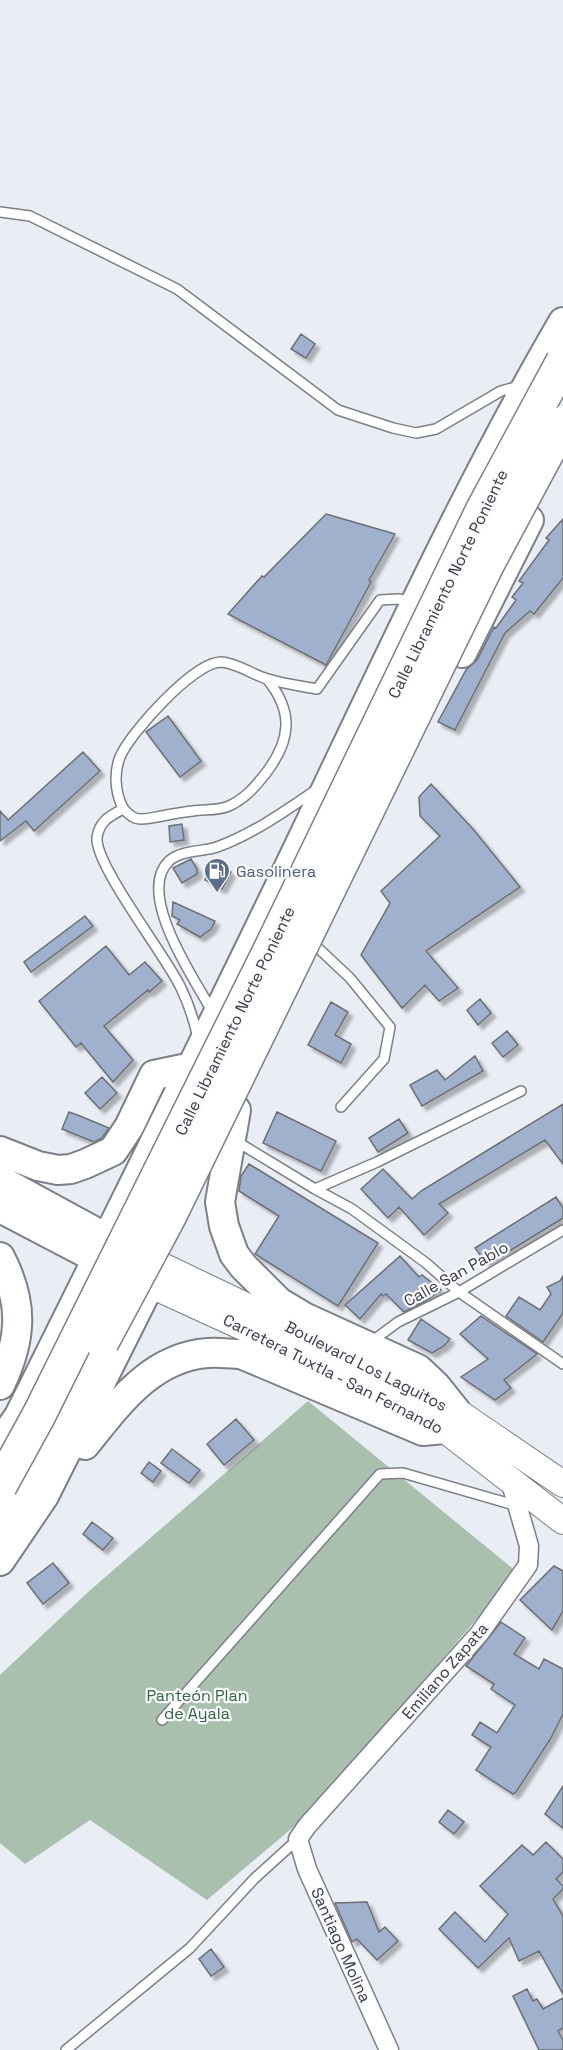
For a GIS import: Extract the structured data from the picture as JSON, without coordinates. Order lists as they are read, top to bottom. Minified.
{"streets":{"highway":["Calle Libramiento Norte Poniente"],"main road":["Boulevard Los Laguitos","Carretera Tuxtla - San Fernando"],"street":["Emiliano Zapata","Santiago Molina"],"lane":["Calle San Pablo"]},"crossings":[["Boulevard Los Laguitos","Carretera Tuxtla - San Fernando"],["Carretera Tuxtla - San Fernando","Emiliano Zapata"],["Emiliano Zapata","Santiago Molina"]],"parks":["Panteón Plan de Ayala"],"places":{"fuel station":["Gasolinera"]}}
